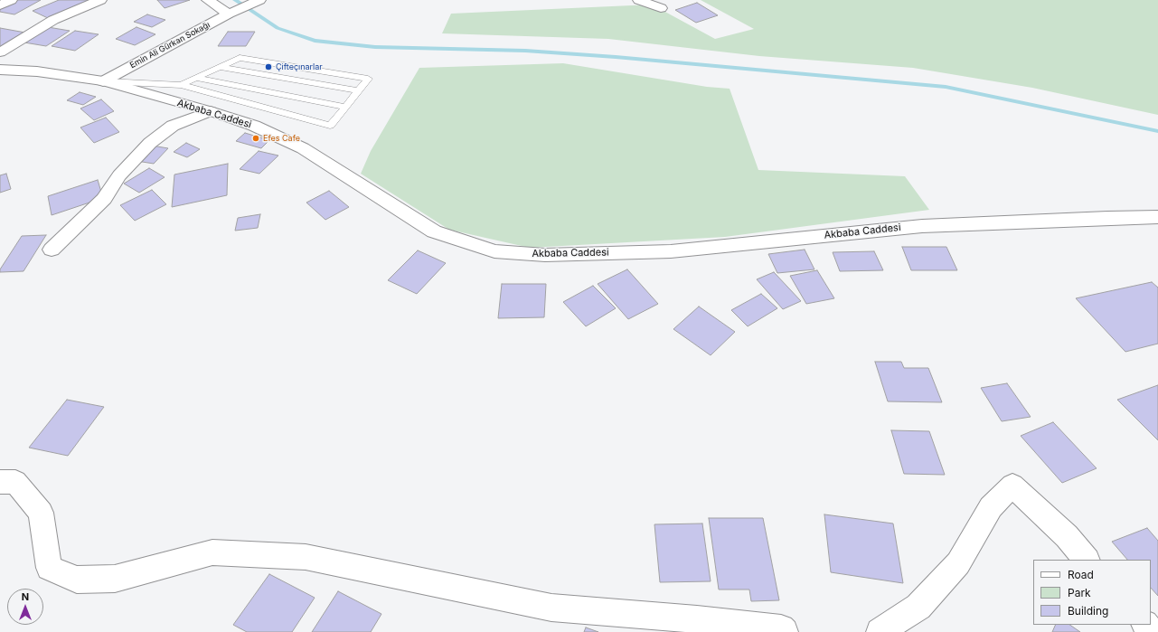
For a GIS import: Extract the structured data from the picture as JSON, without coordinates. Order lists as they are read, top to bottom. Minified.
{"streets":{"street":["Emin Ali Gürkan Sokağı","Akbaba Caddesi"]},"crossings":[["Emin Ali Gürkan Sokağı","Akbaba Caddesi"]],"places":["Çifteçınarlar","Efes Cafe"],"legend":["Road","Park","Building"],"north":"top"}
